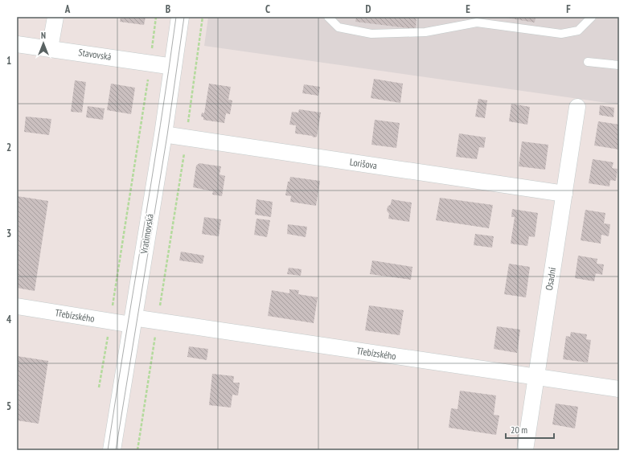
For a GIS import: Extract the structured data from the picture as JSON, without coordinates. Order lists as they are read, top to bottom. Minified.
{"streets":{"street":["Stavovská","Lorišova","Vratimovská","Osadní","Třebízského"]},"crossings":[["Stavovská","Vratimovská"],["Lorišova","Vratimovská"],["Lorišova","Osadní"],["Vratimovská","Třebízského"],["Osadní","Třebízského"]],"scale_bar":"20 m","north":"top","grid":{"columns":["A","B","C","D","E","F"],"rows":["1","2","3","4","5"]}}
